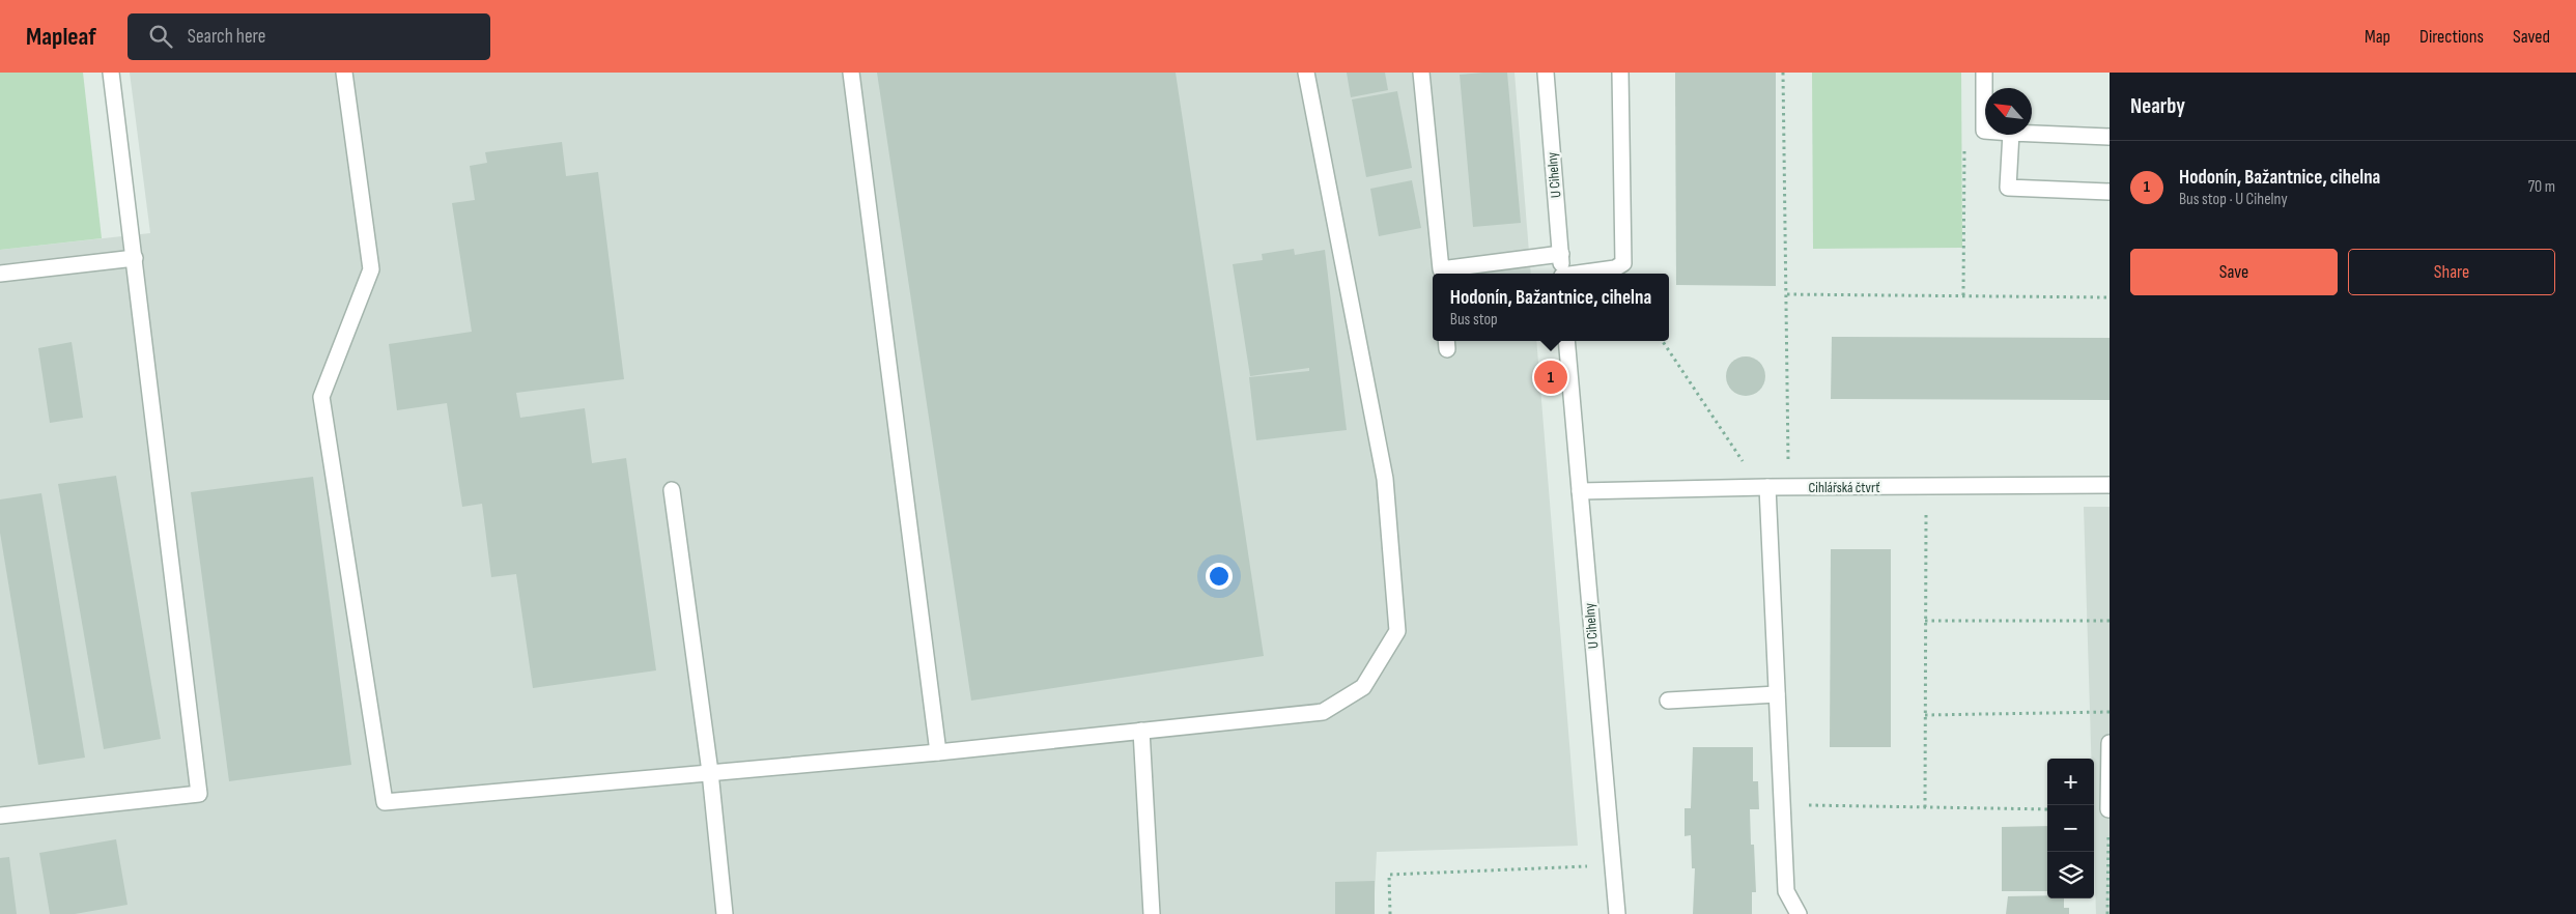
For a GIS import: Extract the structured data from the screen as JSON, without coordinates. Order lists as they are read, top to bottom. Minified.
{"streets":{"street":["U Cihelny","Cihlářská čtvrť"]},"crossings":[["U Cihelny","Cihlářská čtvrť"]],"north":"top left","page":{"header":"Mapleaf","search":"Search here","nav":["Map","Directions","Saved"],"heading":"Nearby","list":[{"mark":"1","name":"Hodonín, Bažantnice, cihelna","note":"Bus stop · U Cihelny","value":"70 m"}],"buttons":["Save","Share"],"popup":["Hodonín, Bažantnice, cihelna","Bus stop"],"pins":"1","map_buttons":["+","−"]}}
